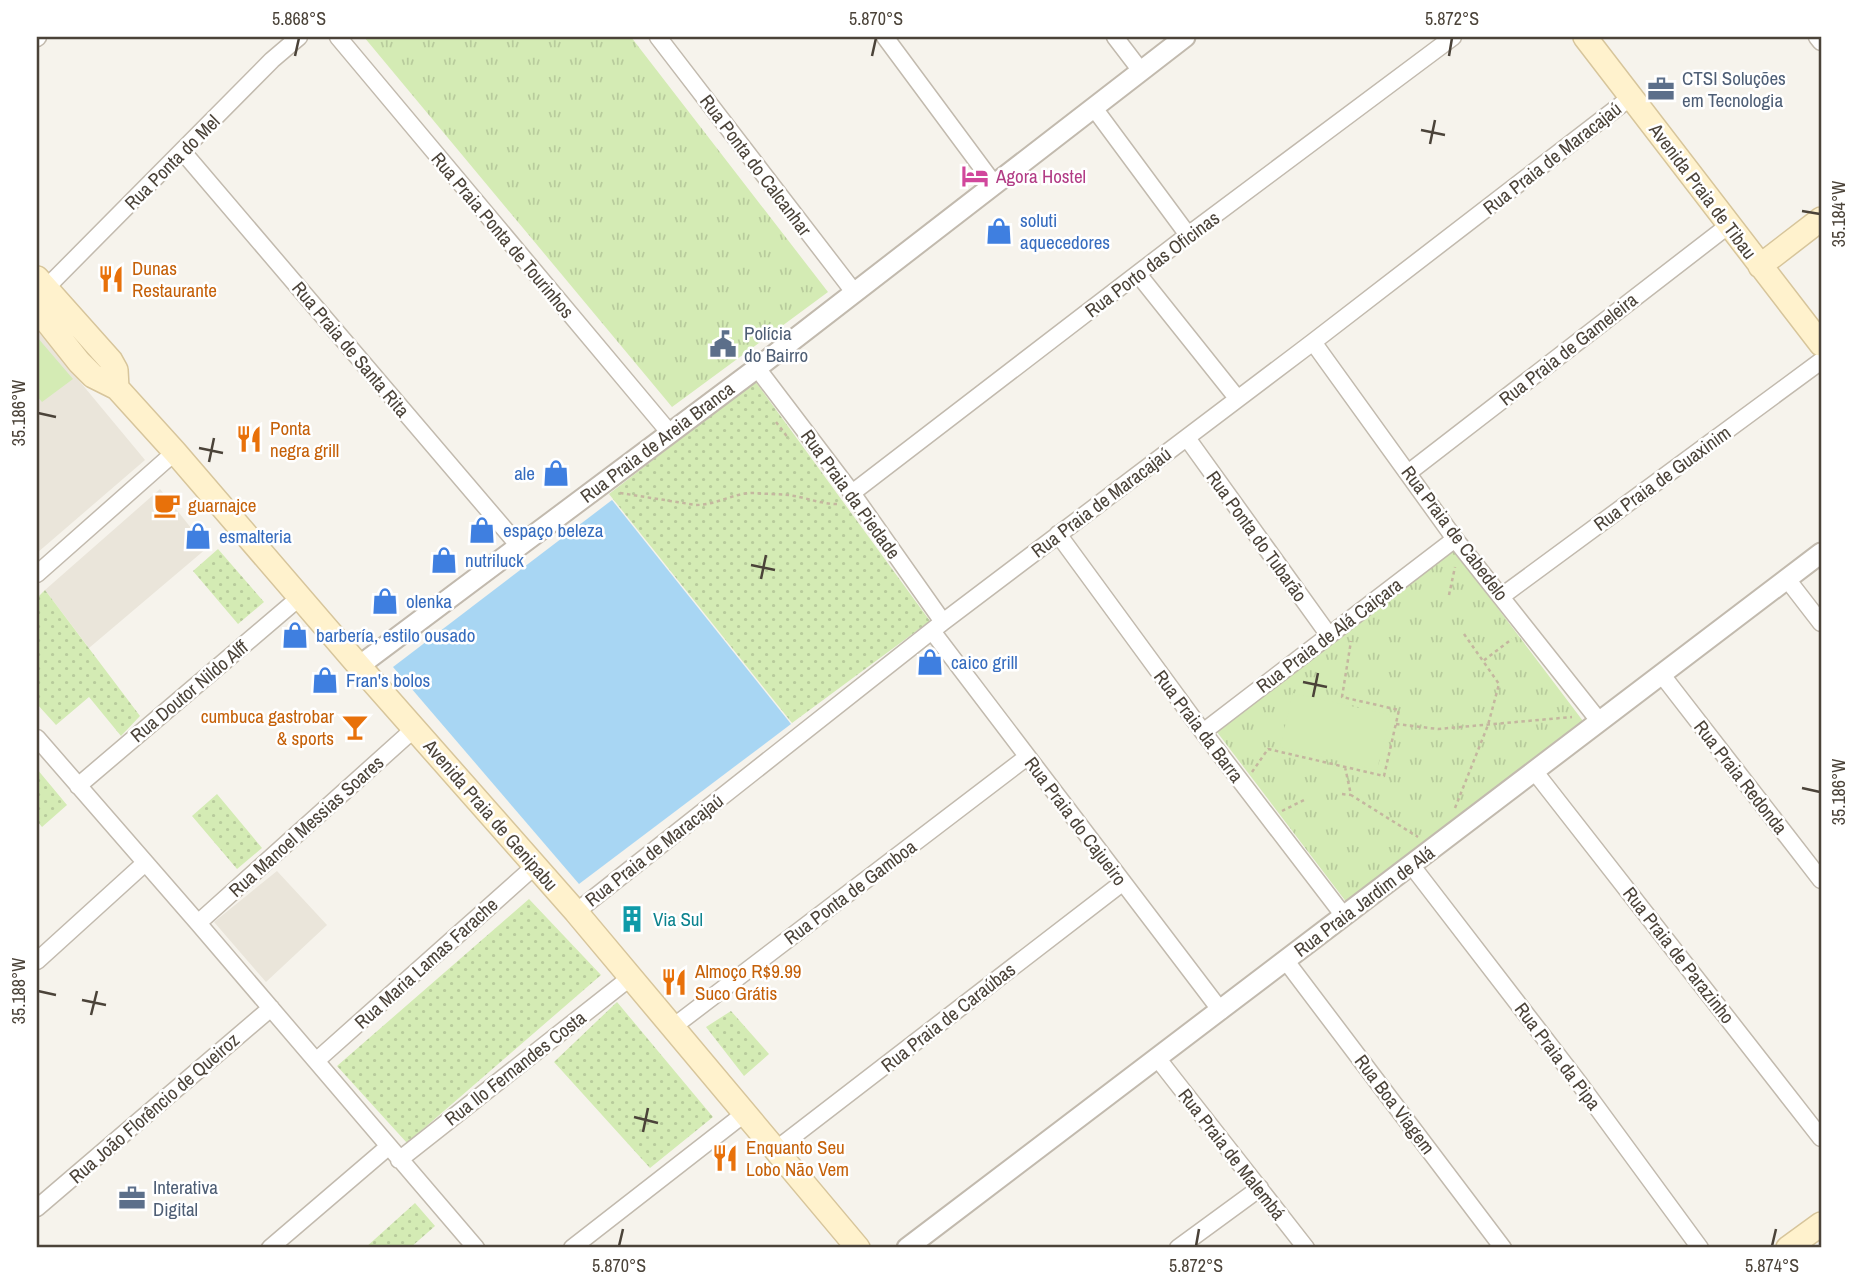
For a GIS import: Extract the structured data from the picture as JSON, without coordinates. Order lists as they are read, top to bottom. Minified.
{"streets":{"main road":["Avenida Praia de Tibau","Avenida Praia de Genipabu"],"street":["Rua Praia de Maracajaú","Rua Ponta do Mel","Rua Ponta do Calcanhar","Rua Praia Ponta de Tourinhos","Rua Porto das Oficinas","Rua Praia de Santa Rita","Rua Praia de Gameleira","Rua Praia de Areia Branca","Rua Praia de Guaxinim","Rua Praia da Piedade","Rua Praia de Cabedelo","Rua Ponta do Tubarão","Rua Praia de Alá Caiçara","Rua Doutor Nildo Alff","Rua Praia da Barra","Rua Praia Redonda","Rua Praia do Cajueiro","Rua Manoel Messias Soares","Rua Ponta de Gamboa","Rua Praia Jardim de Alá","Rua Praia de Parazinho","Rua Maria Lamas Farache","Rua Praia de Caraúbas","Rua Praia da Pipa","Rua Ilo Fernandes Costa","Rua Boa Viagem","Rua João Florêncio de Queiroz","Rua Praia de Malembá"]},"crossings":[["Rua Praia de Maracajaú","Avenida Praia de Tibau"],["Rua Praia de Maracajaú","Rua Praia da Piedade"],["Rua Praia de Maracajaú","Rua Praia de Cabedelo"],["Rua Praia de Maracajaú","Rua Ponta do Tubarão"],["Rua Praia de Maracajaú","Rua Praia da Barra"],["Rua Praia de Maracajaú","Avenida Praia de Genipabu"],["Rua Praia de Maracajaú","Rua Praia do Cajueiro"],["Rua Ponta do Mel","Rua Praia de Santa Rita"],["Rua Ponta do Mel","Avenida Praia de Genipabu"],["Rua Ponta do Calcanhar","Rua Praia de Areia Branca"],["Avenida Praia de Tibau","Rua Praia de Gameleira"],["Rua Praia Ponta de Tourinhos","Rua Praia de Areia Branca"],["Rua Porto das Oficinas","Rua Praia da Piedade"],["Rua Praia de Santa Rita","Rua Praia de Areia Branca"],["Rua Praia de Gameleira","Rua Praia de Cabedelo"],["Rua Praia de Areia Branca","Rua Praia da Piedade"],["Rua Praia de Areia Branca","Avenida Praia de Genipabu"],["Rua Praia de Guaxinim","Rua Praia de Cabedelo"],["Rua Praia da Piedade","Rua Praia do Cajueiro"],["Rua Praia de Cabedelo","Rua Praia de Alá Caiçara"],["Rua Praia de Cabedelo","Rua Praia Jardim de Alá"],["Rua Ponta do Tubarão","Rua Praia de Alá Caiçara"],["Rua Praia de Alá Caiçara","Rua Praia da Barra"],["Rua Doutor Nildo Alff","Avenida Praia de Genipabu"],["Rua Praia da Barra","Rua Praia Jardim de Alá"],["Rua Praia Redonda","Rua Praia Jardim de Alá"],["Avenida Praia de Genipabu","Rua Manoel Messias Soares"],["Avenida Praia de Genipabu","Rua Ponta de Gamboa"],["Avenida Praia de Genipabu","Rua Maria Lamas Farache"],["Avenida Praia de Genipabu","Rua Praia de Caraúbas"],["Avenida Praia de Genipabu","Rua Ilo Fernandes Costa"],["Rua Praia do Cajueiro","Rua Ponta de Gamboa"],["Rua Praia do Cajueiro","Rua Praia Jardim de Alá"],["Rua Praia do Cajueiro","Rua Praia de Caraúbas"],["Rua Praia Jardim de Alá","Rua Praia de Parazinho"],["Rua Praia Jardim de Alá","Rua Praia da Pipa"],["Rua Praia Jardim de Alá","Rua Boa Viagem"],["Rua Praia Jardim de Alá","Rua Praia de Malembá"]],"places":{"office":["CTSI Soluções em Tecnologia","Interativa Digital"],"hotel":["Agora Hostel"],"shop":["soluti aquecedores","ale","espaço beleza","esmalteria","nutriluck","olenka","barbería, estilo ousado","caico grill","Fran's bolos"],"restaurant":["Dunas Restaurante","Ponta negra grill","Almoço R$9.99 Suco Grátis","Enquanto Seu Lobo Não Vem"],"public building":["Polícia do Bairro"],"cafe":["guarnajce"],"bar":["cumbuca gastrobar & sports"],"building":["Via Sul"]},"coordinates":["5.868°S","5.870°S","5.872°S","35.184°W","35.186°W","35.188°W","5.874°S"]}
